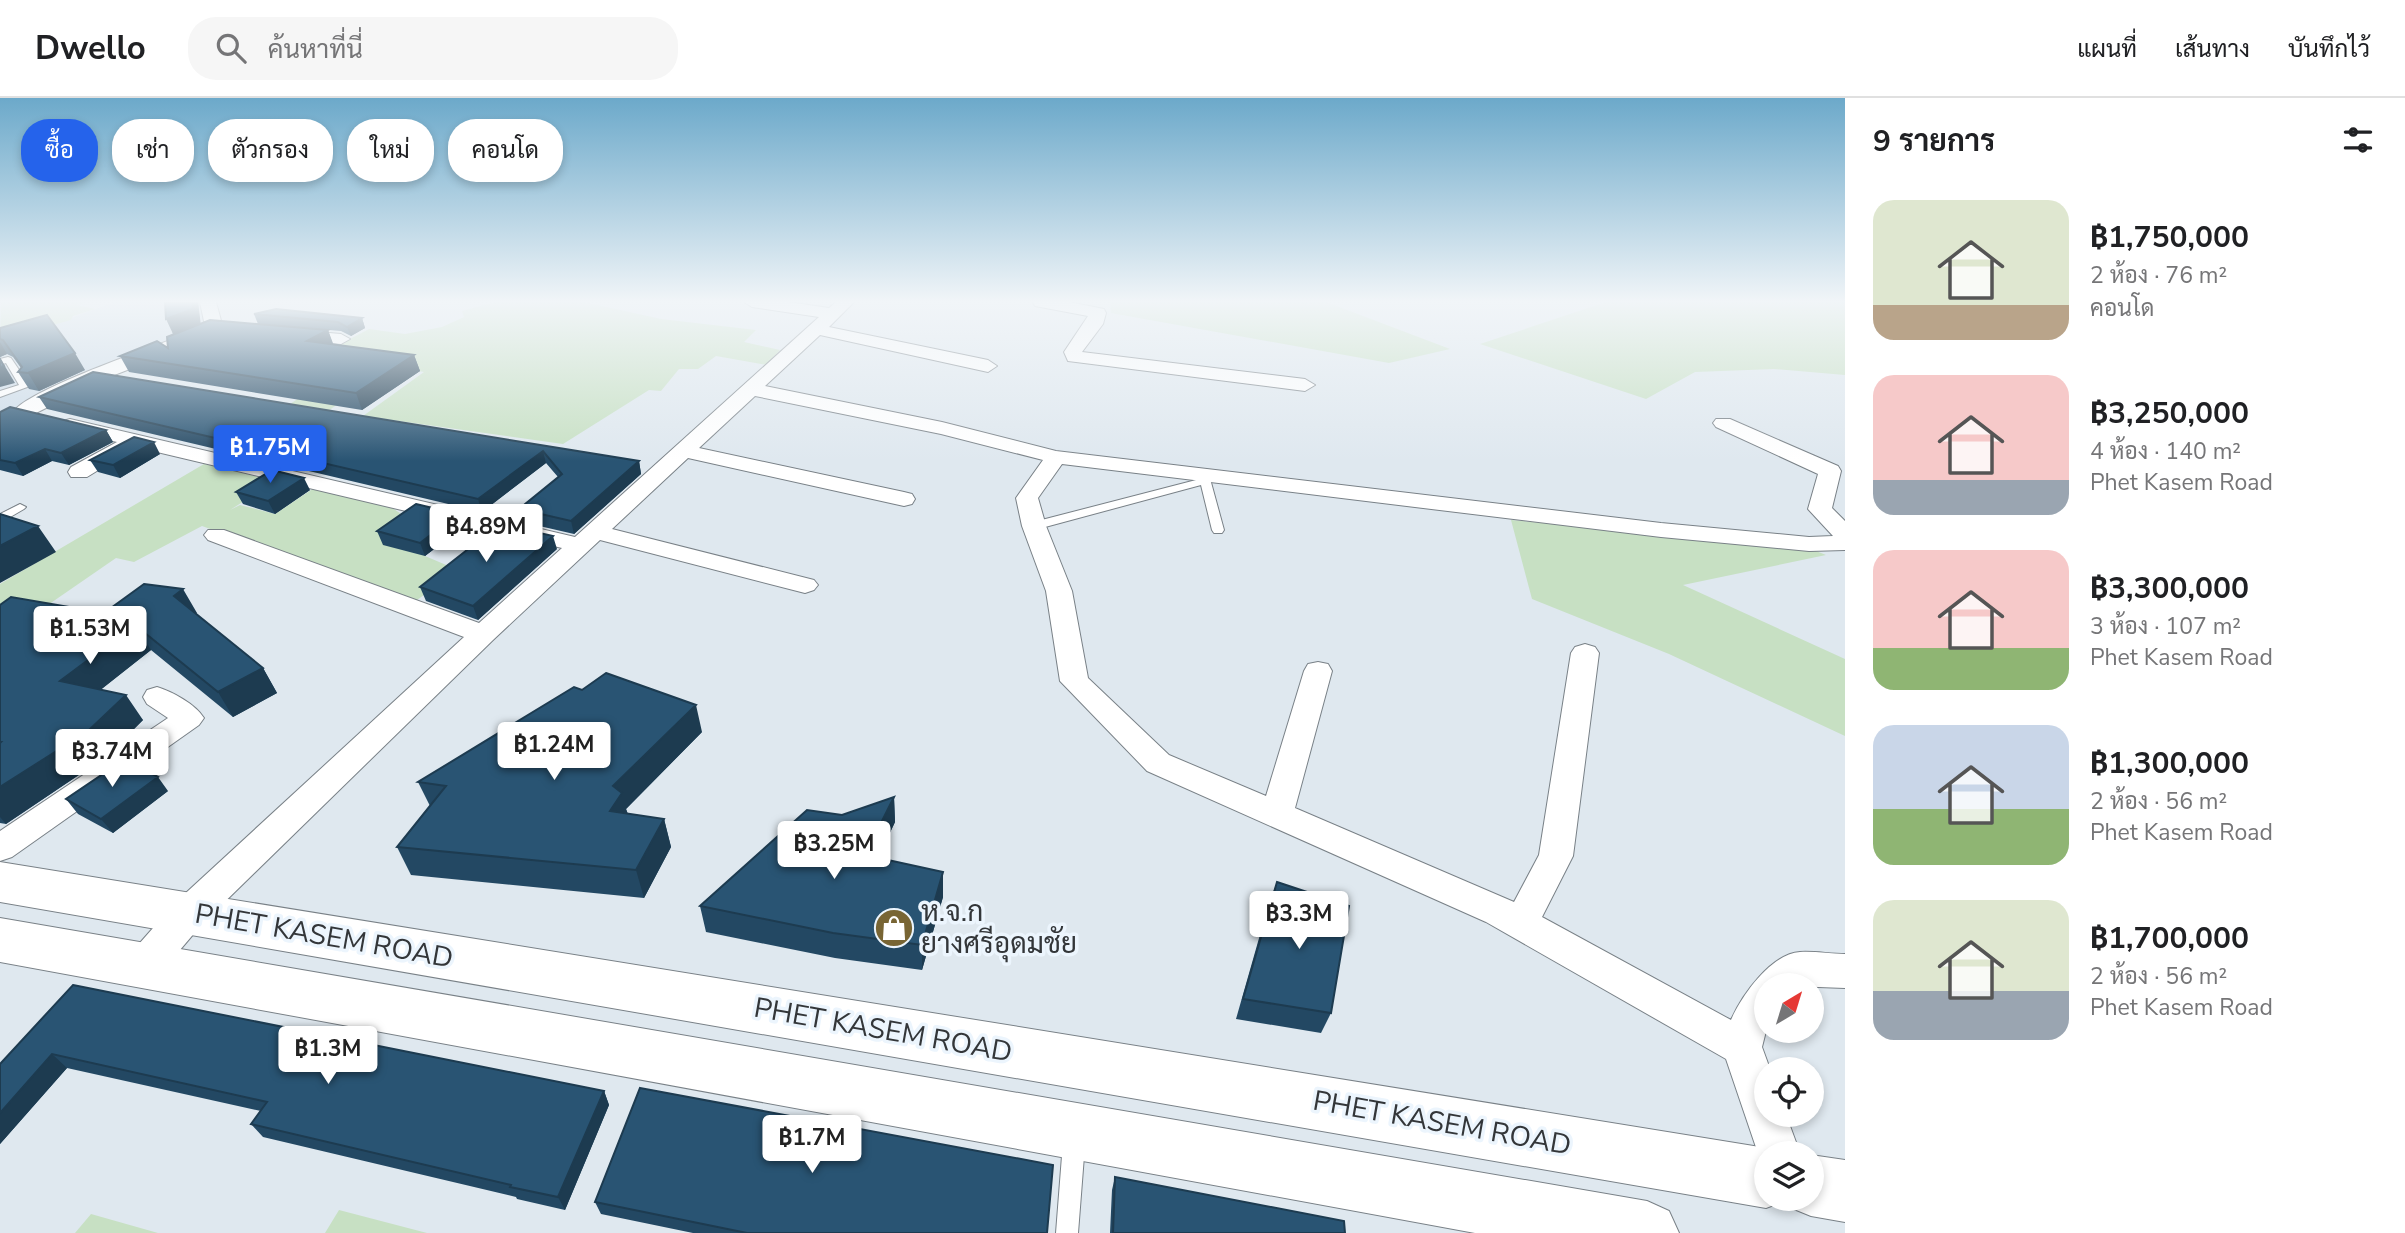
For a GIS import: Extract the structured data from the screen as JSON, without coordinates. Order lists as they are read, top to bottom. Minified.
{"streets":{"main road":["PHET KASEM ROAD"]},"places":{"shop":["ห.จ.ก ยางศรีอุดมชัย"]},"north":"top right","page":{"header":"Dwello","search":"ค้นหาที่นี่","nav":["แผนที่","เส้นทาง","บันทึกไว้"],"heading":"9 รายการ","chip":["ซื้อ","เช่า","ตัวกรอง","ใหม่","คอนโด"],"list":[{"name":"฿1,750,000","note":"2 ห้อง · 76 m² · คอนโด"},{"name":"฿3,250,000","note":"4 ห้อง · 140 m² · Phet Kasem Road"},{"name":"฿3,300,000","note":"3 ห้อง · 107 m² · Phet Kasem Road"},{"name":"฿1,300,000","note":"2 ห้อง · 56 m² · Phet Kasem Road"},{"name":"฿1,700,000","note":"2 ห้อง · 56 m² · Phet Kasem Road"}],"price":["฿1.75M","฿4.89M","฿1.53M","฿1.24M","฿3.74M","฿3.25M","฿3.3M","฿1.3M","฿1.7M"]}}
